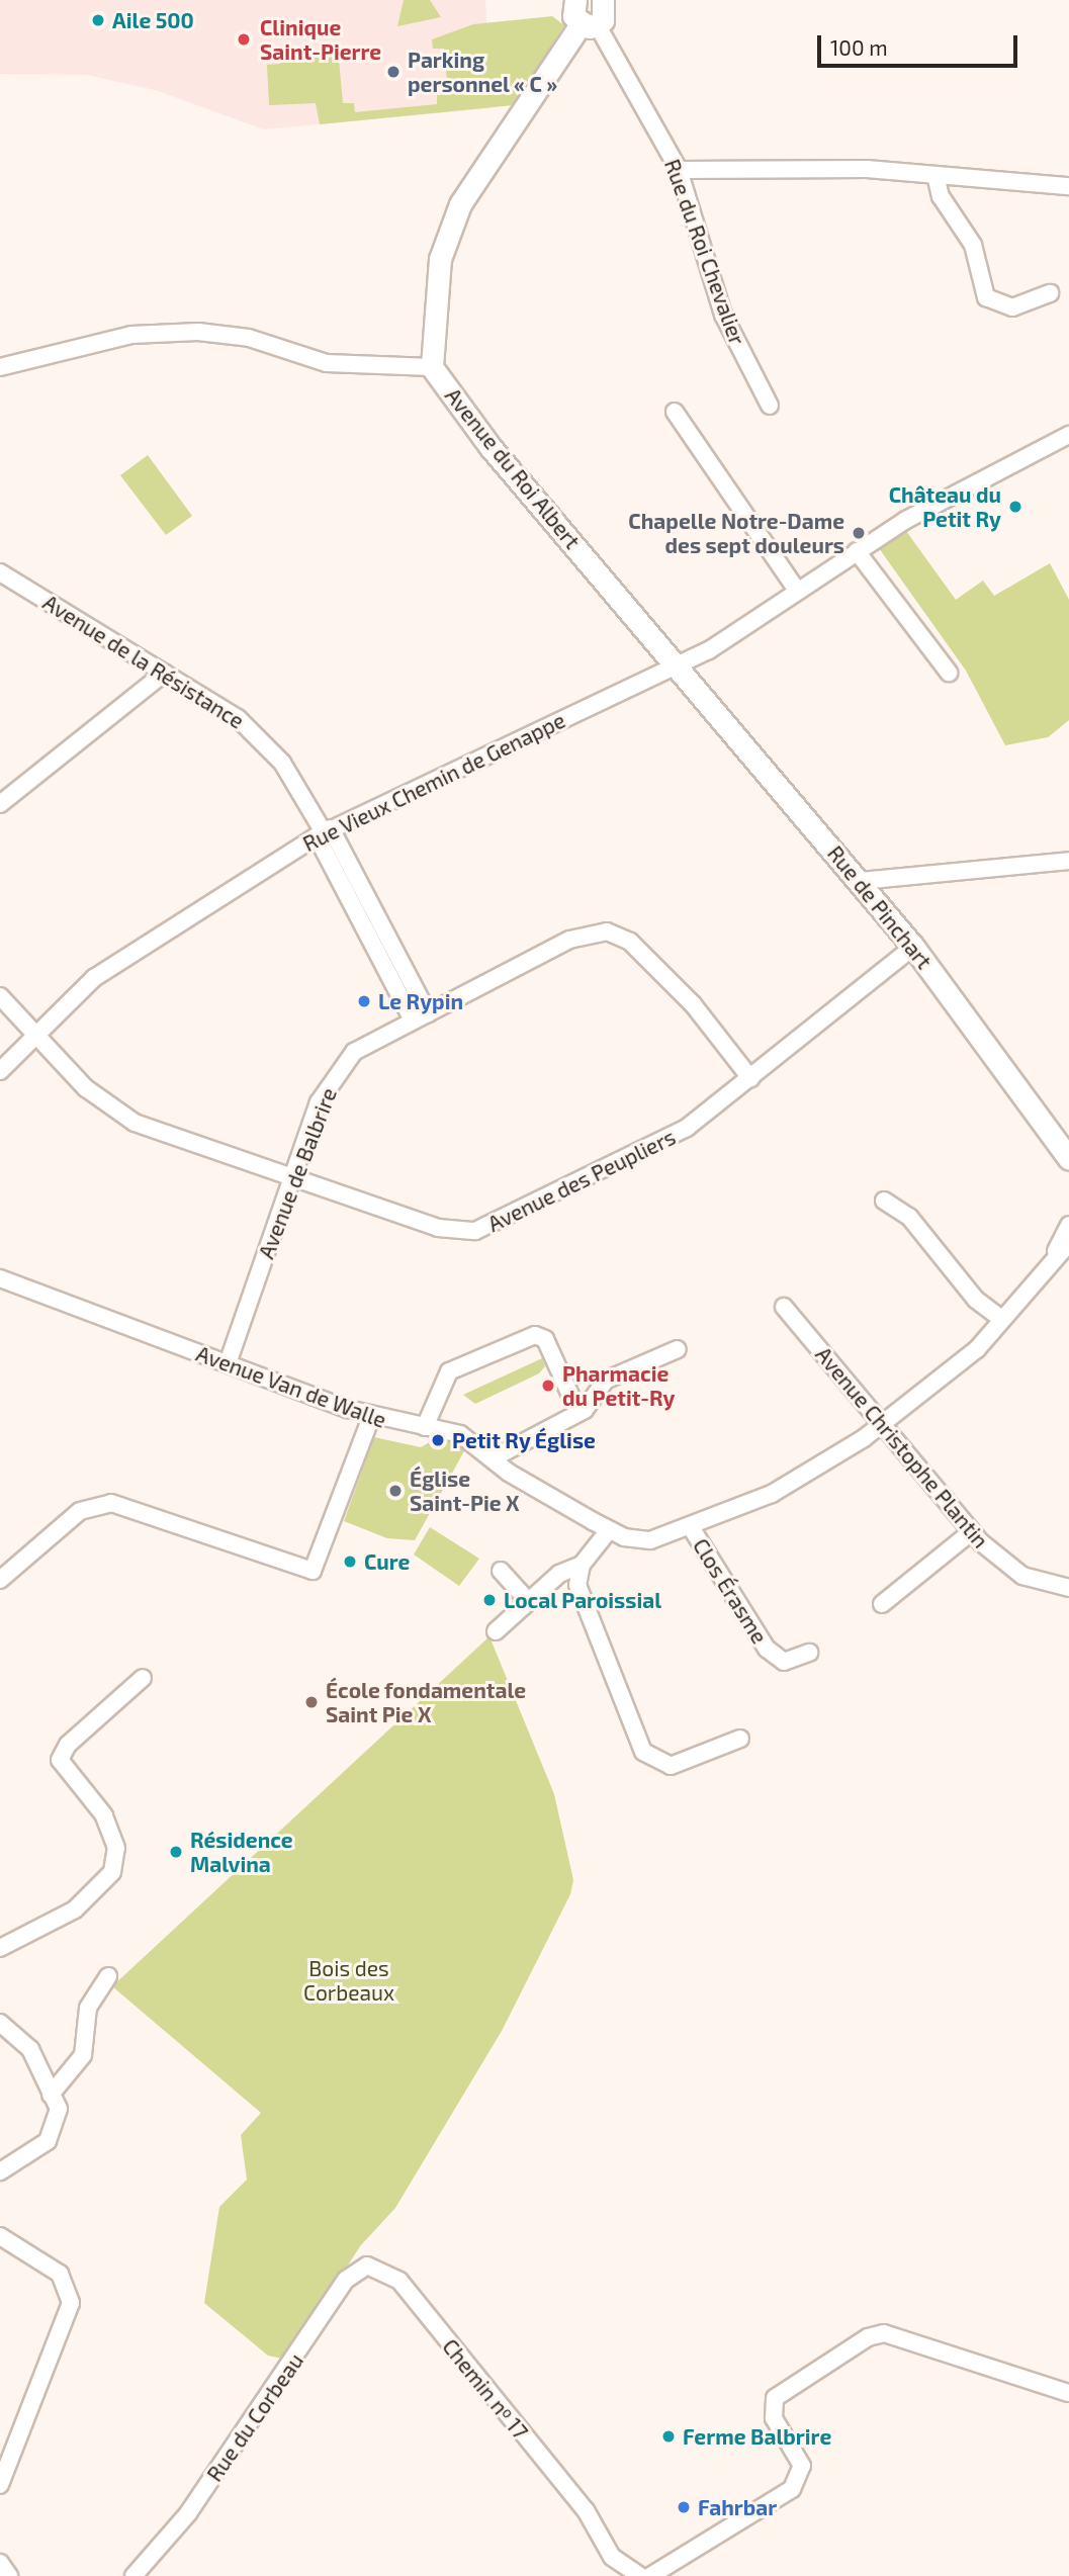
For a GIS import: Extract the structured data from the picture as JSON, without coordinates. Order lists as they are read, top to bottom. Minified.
{"streets":{"main road":["Avenue du Roi Albert","Rue de Pinchart"],"street":["Rue du Roi Chevalier","Avenue de la Résistance","Rue Vieux Chemin de Genappe","Avenue de Balbrire","Avenue des Peupliers","Avenue Van de Walle","Avenue Christophe Plantin","Clos Érasme","Chemin nᵒ 17","Rue du Corbeau"]},"crossings":[["Rue du Roi Chevalier","Avenue du Roi Albert"],["Avenue du Roi Albert","Rue Vieux Chemin de Genappe"],["Avenue du Roi Albert","Rue de Pinchart"],["Avenue de la Résistance","Rue Vieux Chemin de Genappe"],["Avenue de la Résistance","Avenue de Balbrire"],["Rue Vieux Chemin de Genappe","Rue de Pinchart"],["Rue Vieux Chemin de Genappe","Avenue des Peupliers"],["Rue de Pinchart","Avenue des Peupliers"],["Avenue de Balbrire","Avenue des Peupliers"],["Avenue de Balbrire","Avenue Van de Walle"],["Avenue Van de Walle","Avenue Christophe Plantin"],["Avenue Van de Walle","Clos Érasme"],["Chemin nᵒ 17","Rue du Corbeau"]],"parks":["Bois des Corbeaux"],"places":["Aile 500","Clinique Saint-Pierre","Parking personnel « C »","Château du Petit Ry","Chapelle Notre-Dame des sept douleurs","Le Rypin","Pharmacie du Petit-Ry","Petit Ry Église","Église Saint-Pie X","Cure","Local Paroissial","École fondamentale Saint Pie X","Résidence Malvina","Ferme Balbrire","Fahrbar"],"scale_bar":"100 m"}
